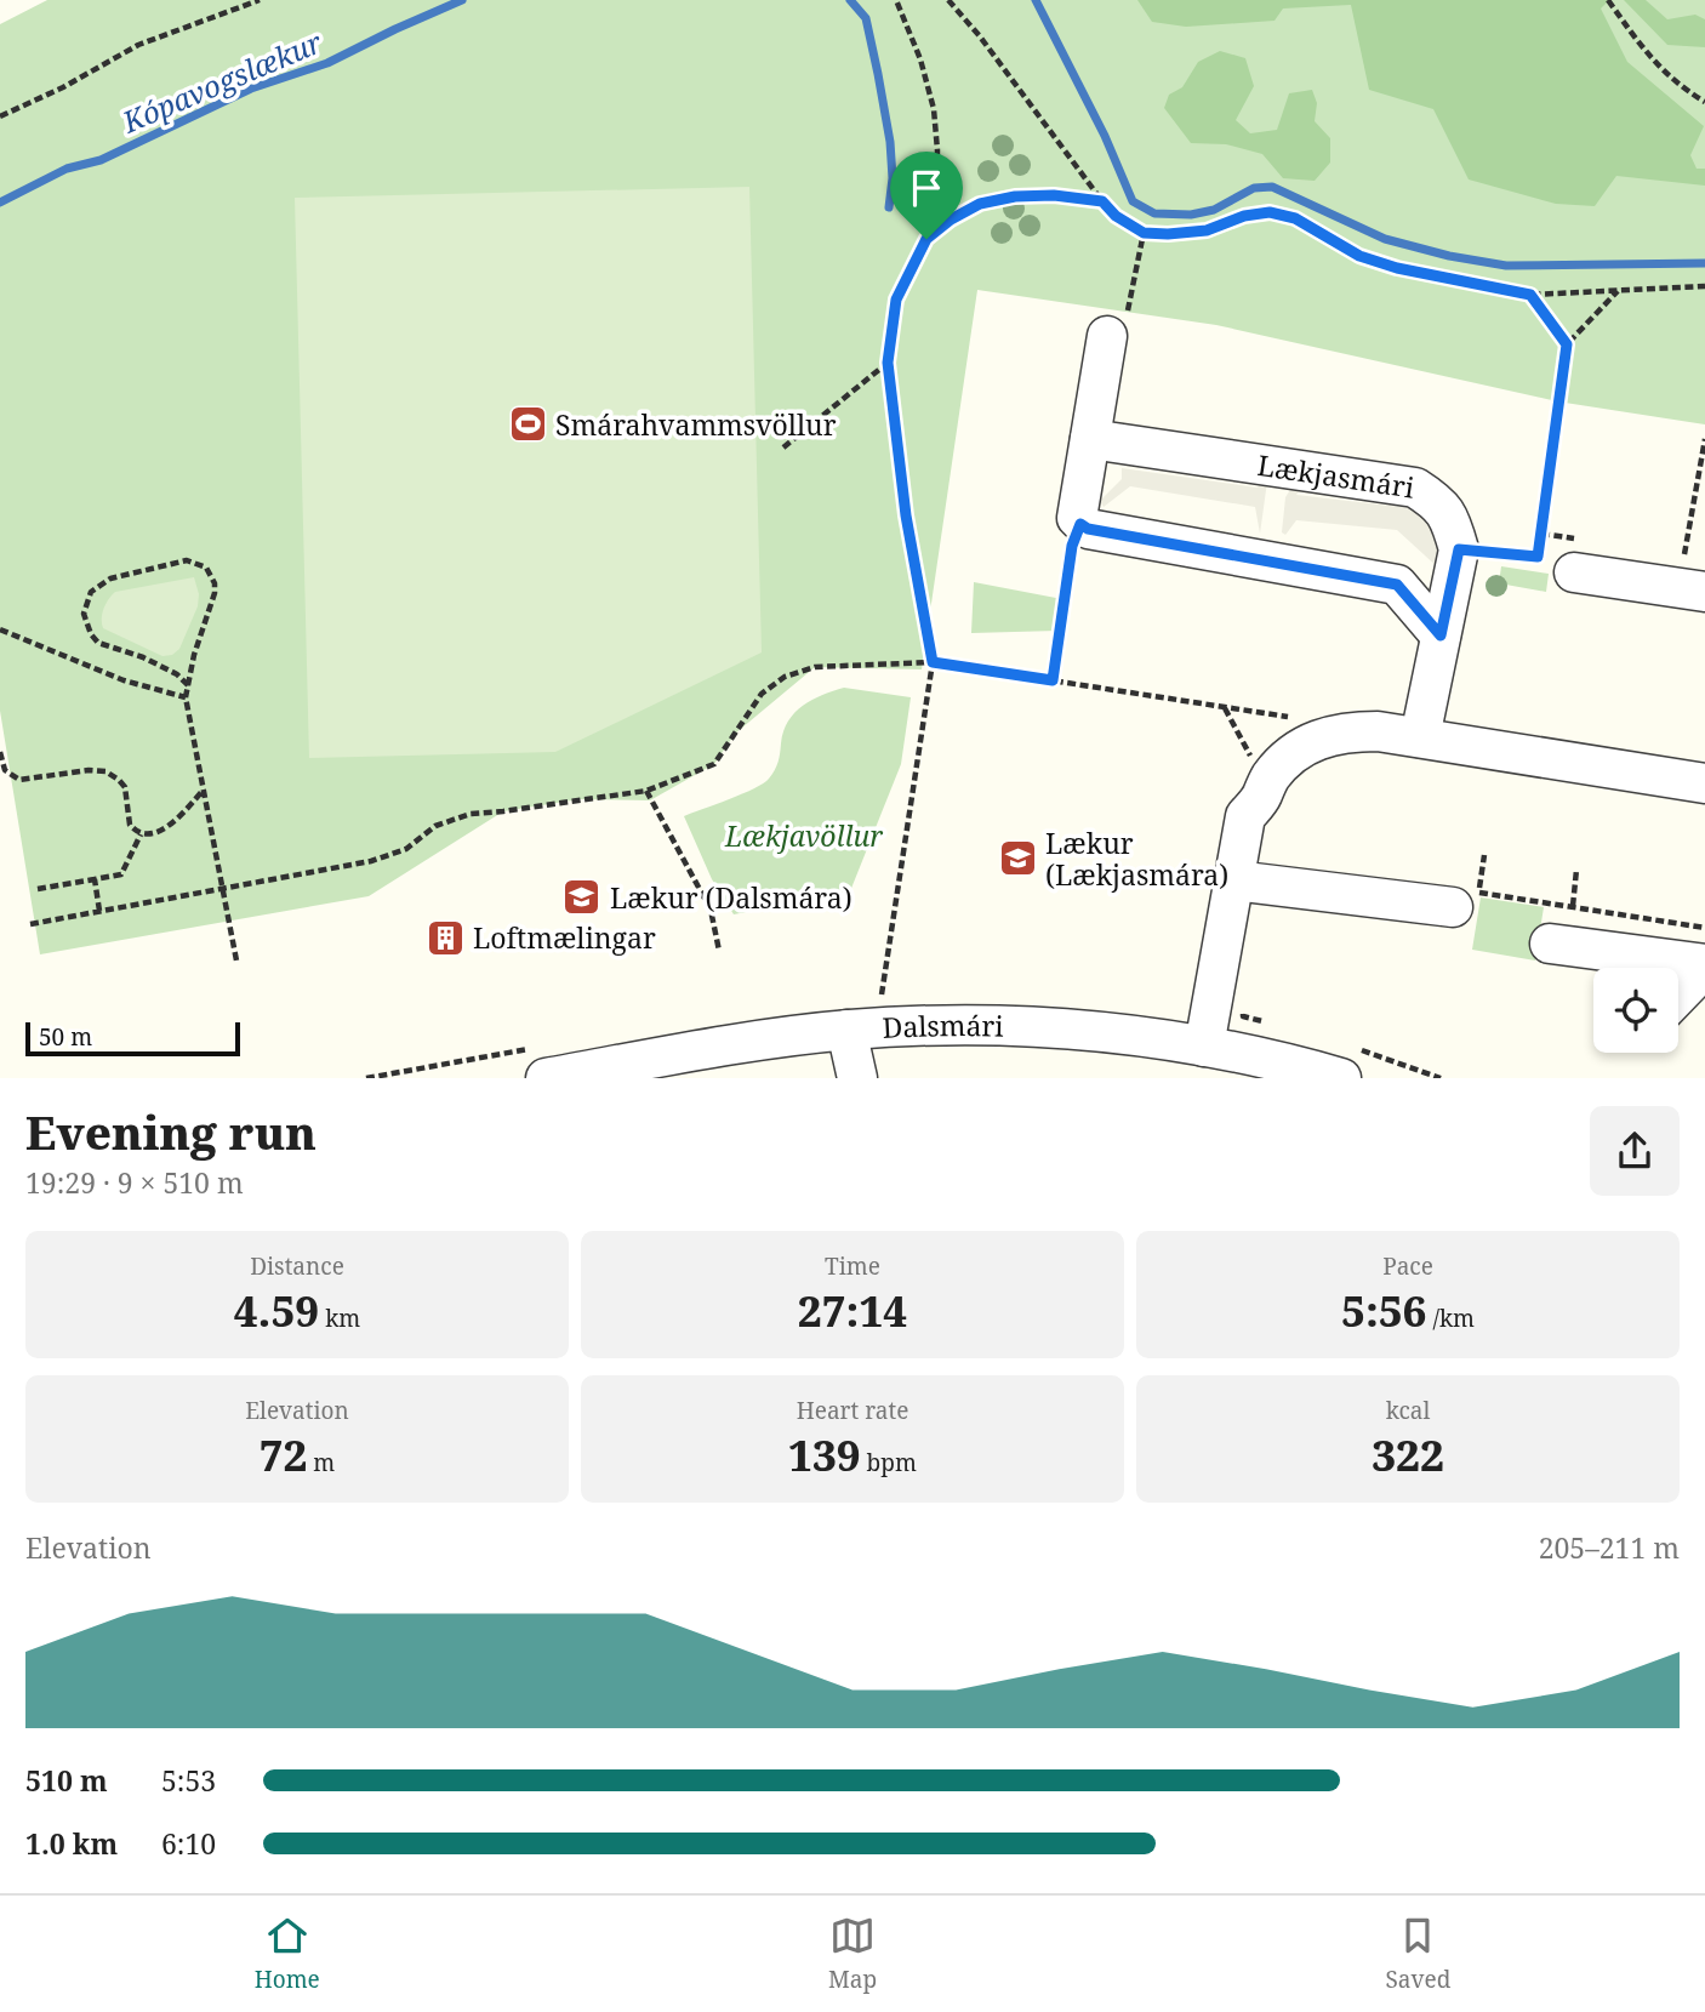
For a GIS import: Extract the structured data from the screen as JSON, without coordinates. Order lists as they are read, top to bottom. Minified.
{"streets":{"street":["Lækjasmári","Dalsmári"]},"water":["Kópavogslækur"],"parks":["Lækjavöllur"],"places":{"sports":["Smárahvammsvöllur"],"school or university":["Lækur (Lækjasmára)","Lækur (Dalsmára)"],"building":["Loftmælingar"]},"scale_bar":"50 m","page":{"scale":"50 m","heading":["Evening run","19:29 · 9 × 510 m"],"stats":[["Distance","4.59 km"],["Time","27:14"],["Pace","5:56 /km"],["Elevation","72 m"],["Heart rate","139 bpm"],["kcal","322"]],"chart":["Elevation","205–211 m"],"list":[{"name":"510 m","note":"5:53"},{"name":"1.0 km","note":"6:10"}],"tabs":["Home","Map","Saved"]}}
